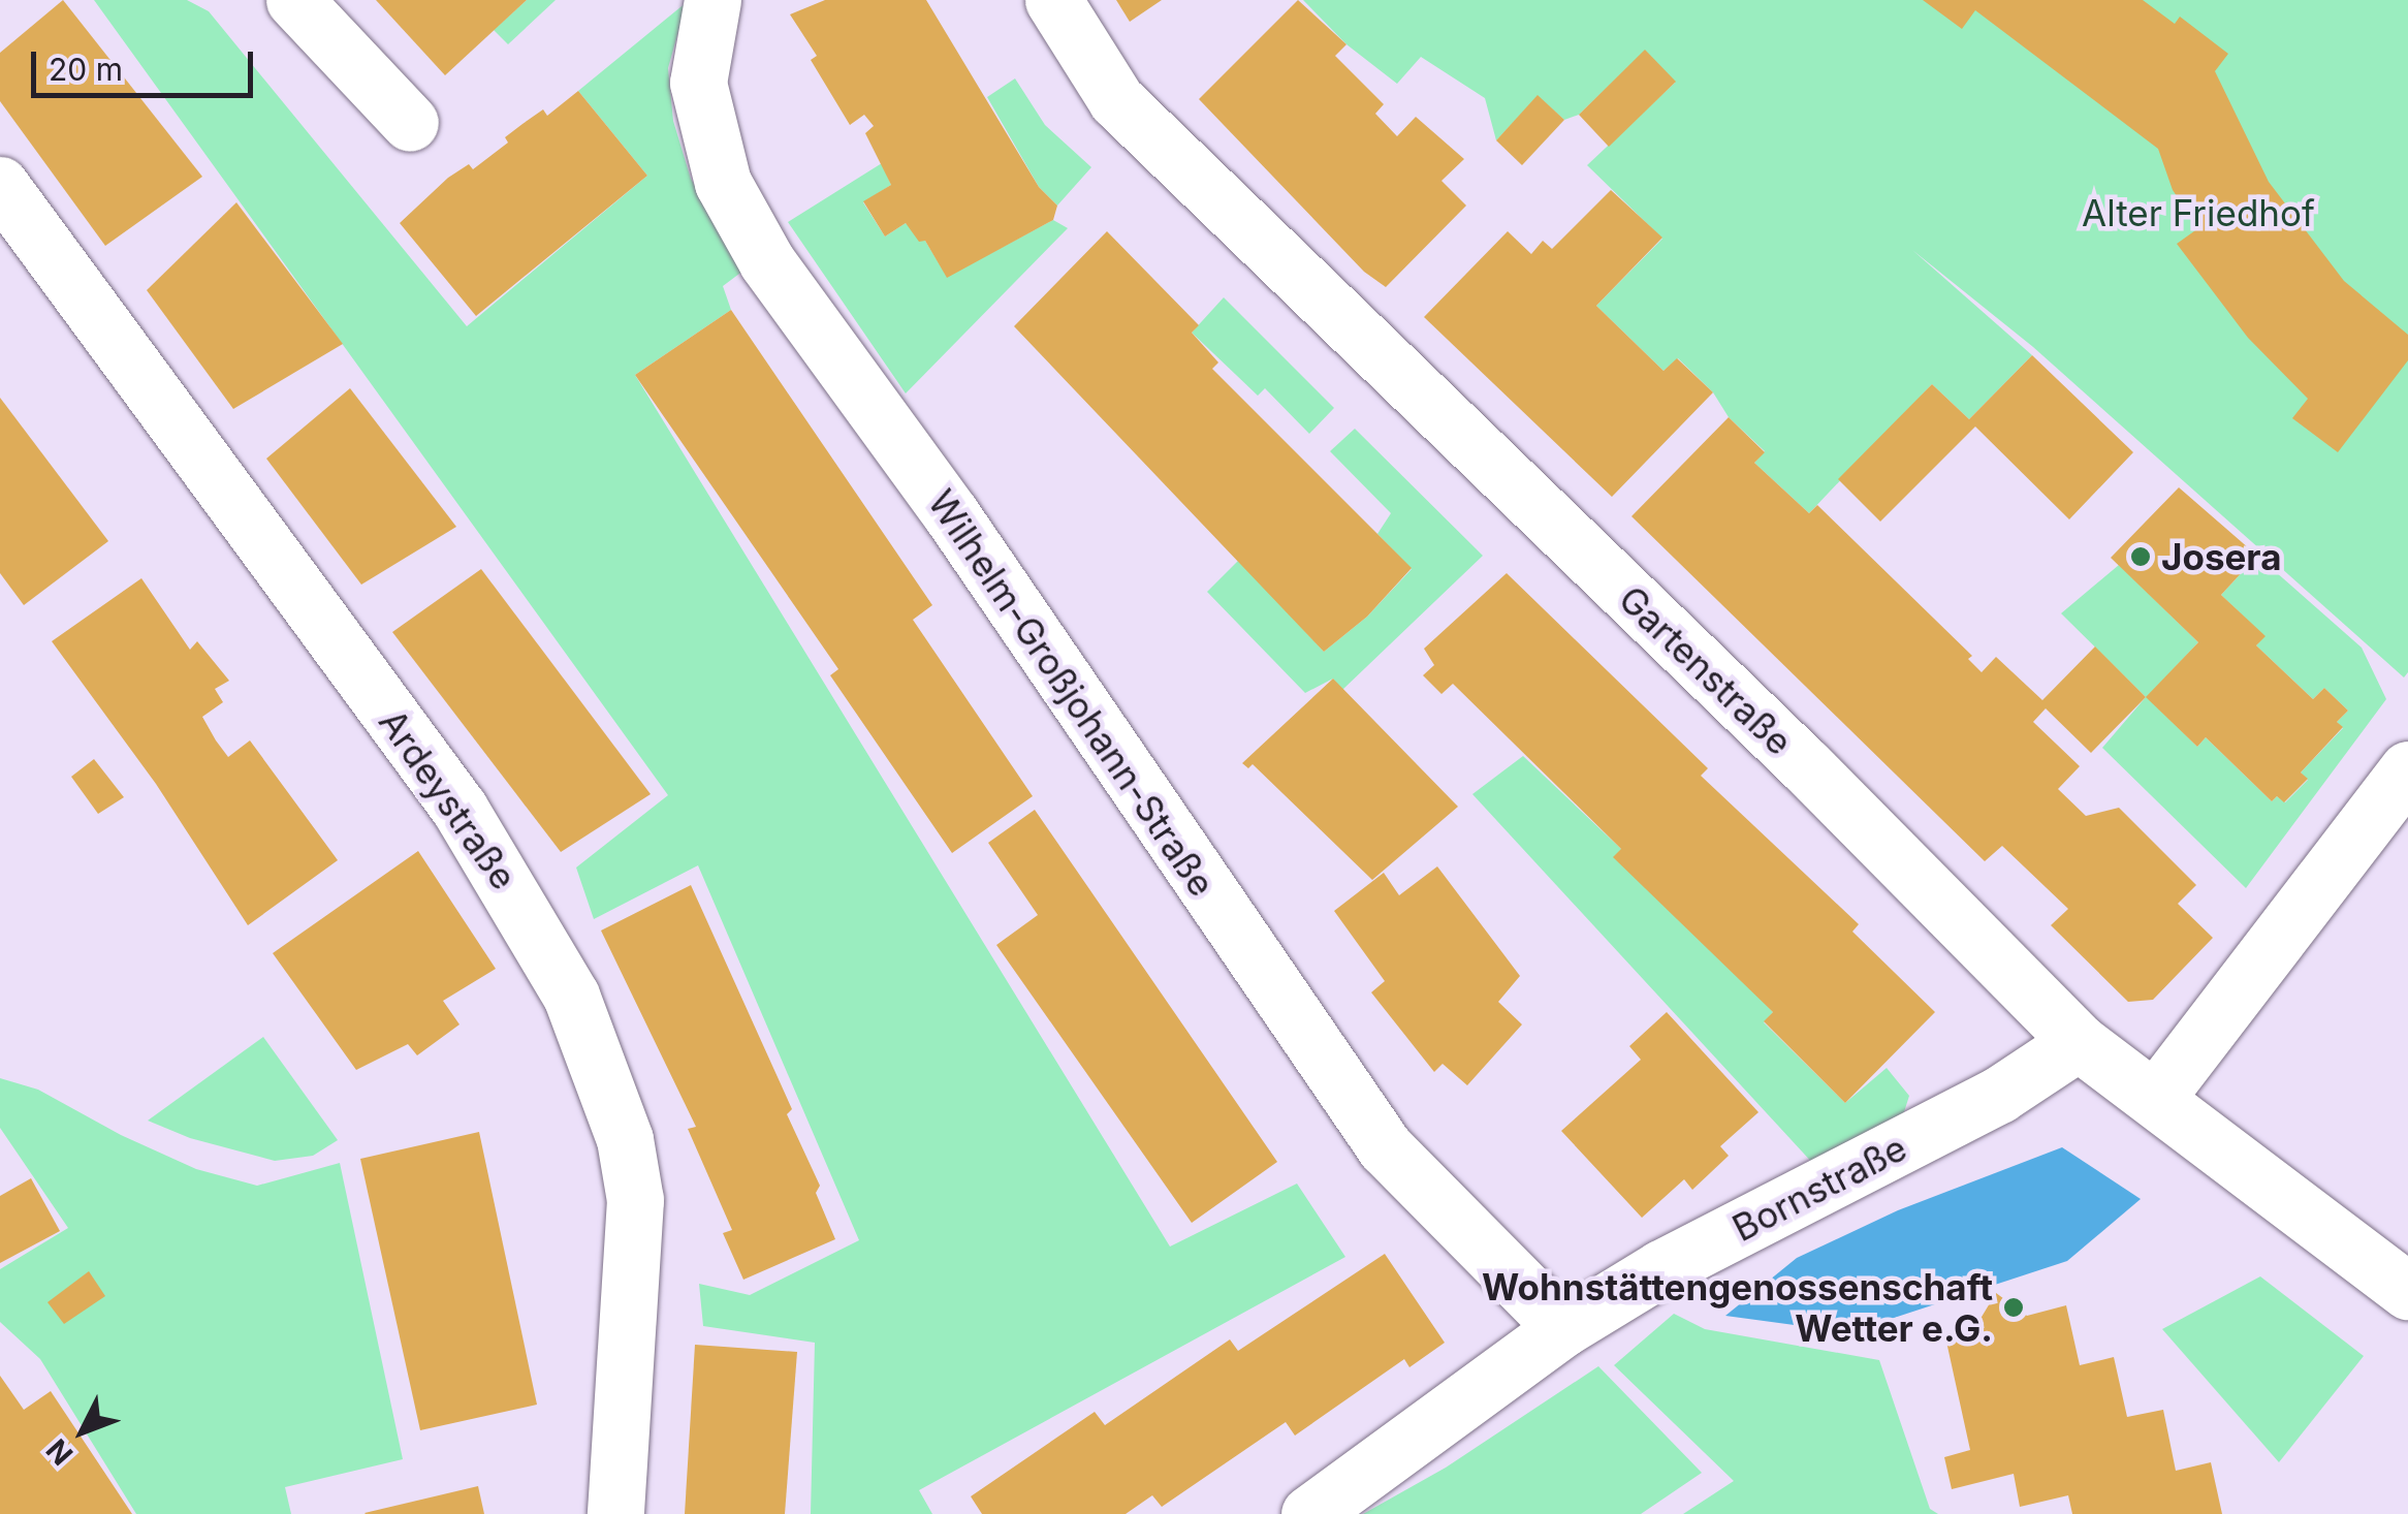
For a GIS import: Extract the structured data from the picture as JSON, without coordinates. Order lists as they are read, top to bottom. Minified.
{"streets":{"street":["Gartenstraße","Wilhelm-Großjohann-Straße","Ardeystraße","Bornstraße"]},"crossings":[["Gartenstraße","Bornstraße"],["Wilhelm-Großjohann-Straße","Bornstraße"]],"parks":["Alter Friedhof"],"places":["Josera","Wohnstättengenossenschaft Wetter e.G."],"scale_bar":"20 m","north":"bottom left"}
